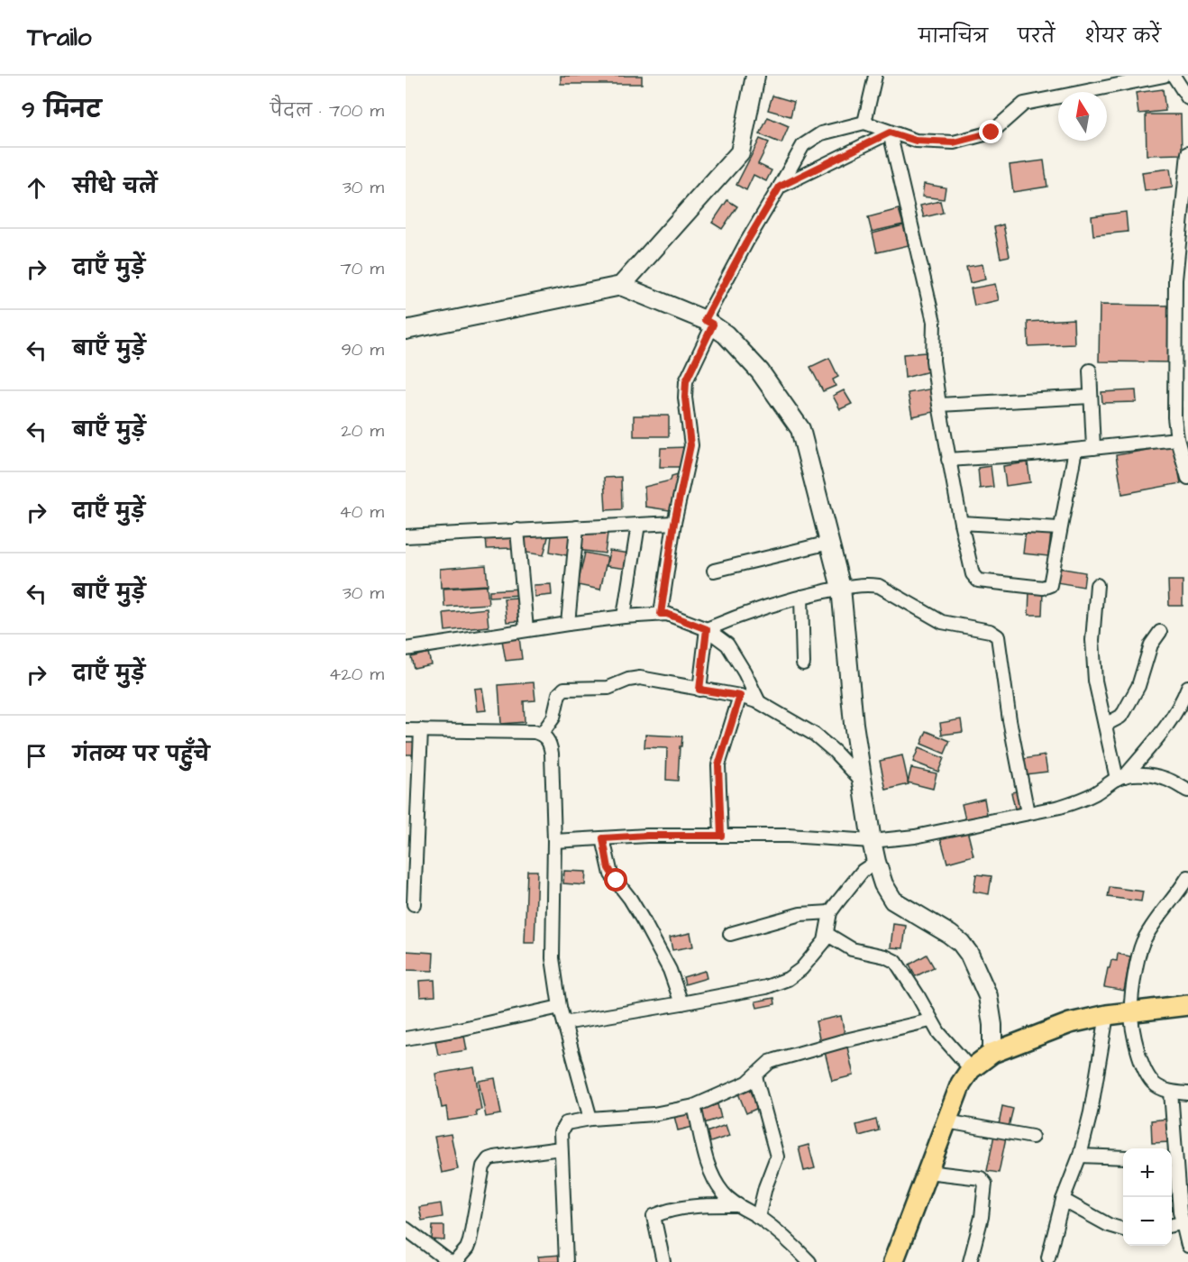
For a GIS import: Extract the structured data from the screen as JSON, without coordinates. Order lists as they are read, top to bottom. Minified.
{"north":"top","page":{"header":"Trailo","nav":["मानचित्र","परतें","शेयर करें"],"heading":["9 मिनट","पैदल · 700 m"],"list":[["सीधे चलें","30 m"],["दाएँ मुड़ें","70 m"],["बाएँ मुड़ें","90 m"],["बाएँ मुड़ें","20 m"],["दाएँ मुड़ें","40 m"],["बाएँ मुड़ें","30 m"],["दाएँ मुड़ें","420 m"],"गंतव्य पर पहुँचे"],"map_buttons":["+","−"]}}
